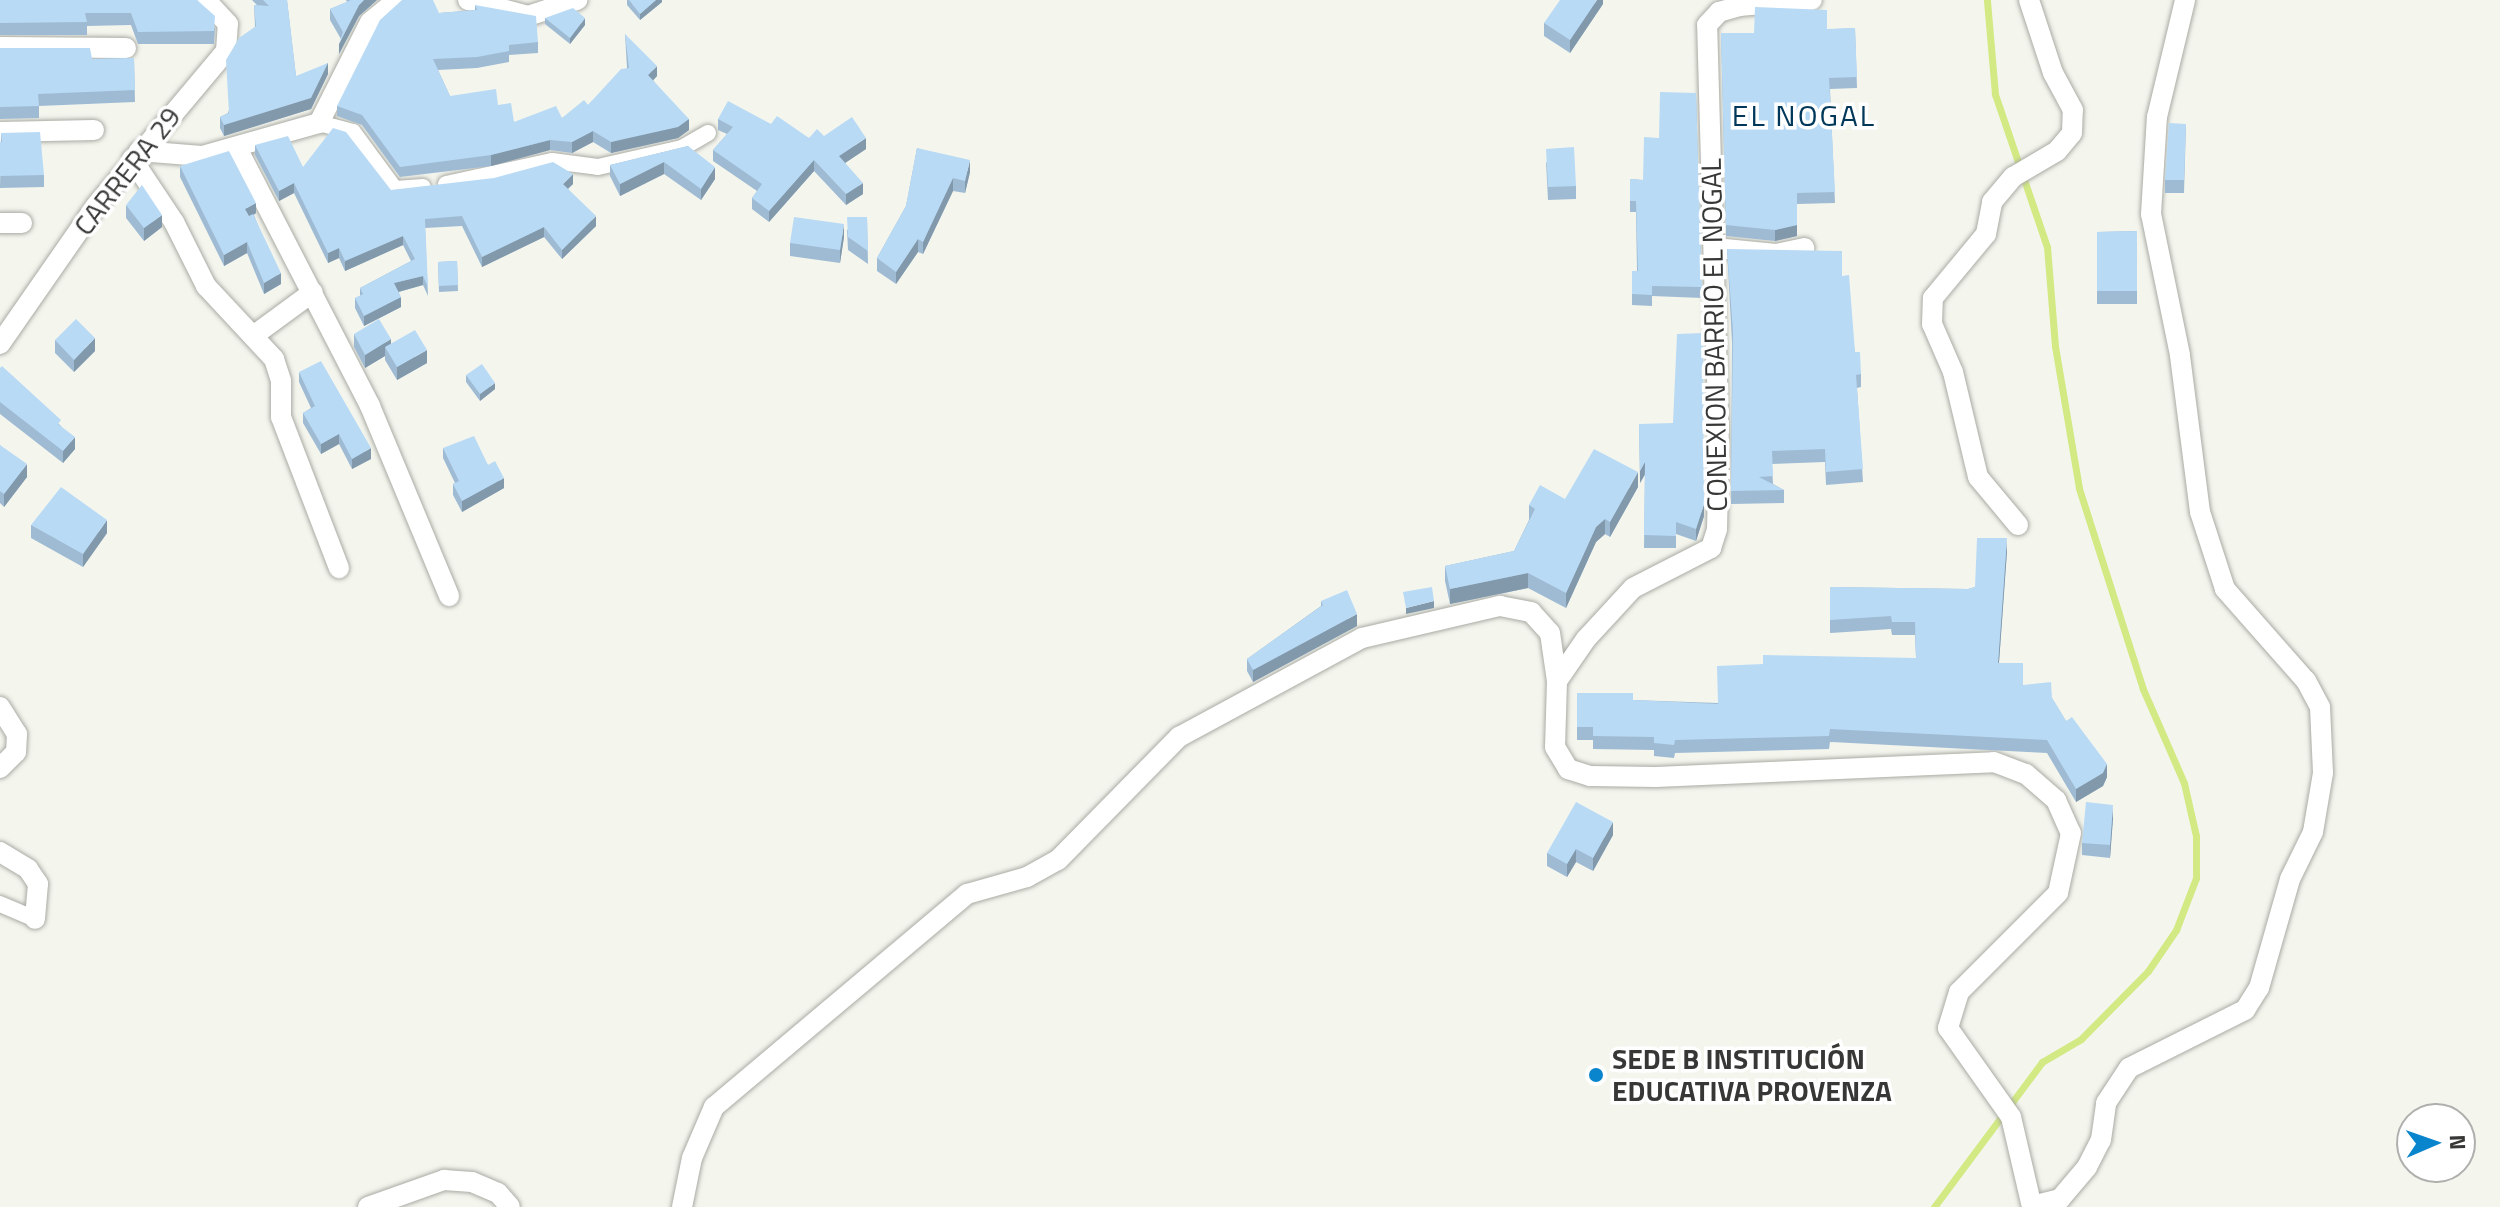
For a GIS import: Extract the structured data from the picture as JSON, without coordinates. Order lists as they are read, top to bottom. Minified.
{"streets":{"street":["CARRERA 29","CONEXION BARRIO EL NOGAL"]},"districts":["EL NOGAL"],"places":["SEDE B INSTITUCIÓN EDUCATIVA PROVENZA"],"north":"right"}
